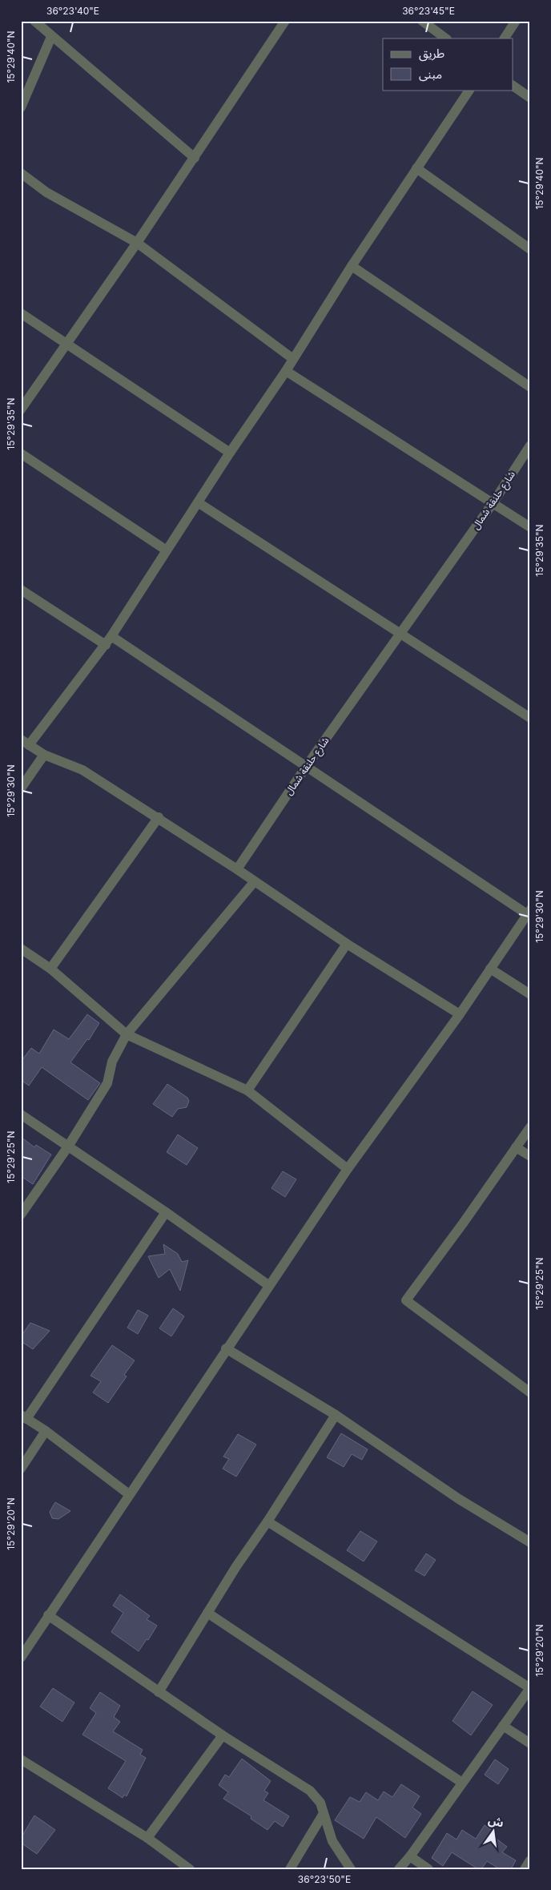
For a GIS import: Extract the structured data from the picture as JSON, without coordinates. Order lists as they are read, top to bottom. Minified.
{"streets":{"street":["شارع حلنقة شمال"]},"legend":["طريق","مبنى"],"north":"top","coordinates":["36°23'40\"E","36°23'45\"E","15°29'40\"N","15°29'35\"N","15°29'30\"N","15°29'25\"N","15°29'20\"N","36°23'50\"E"]}
